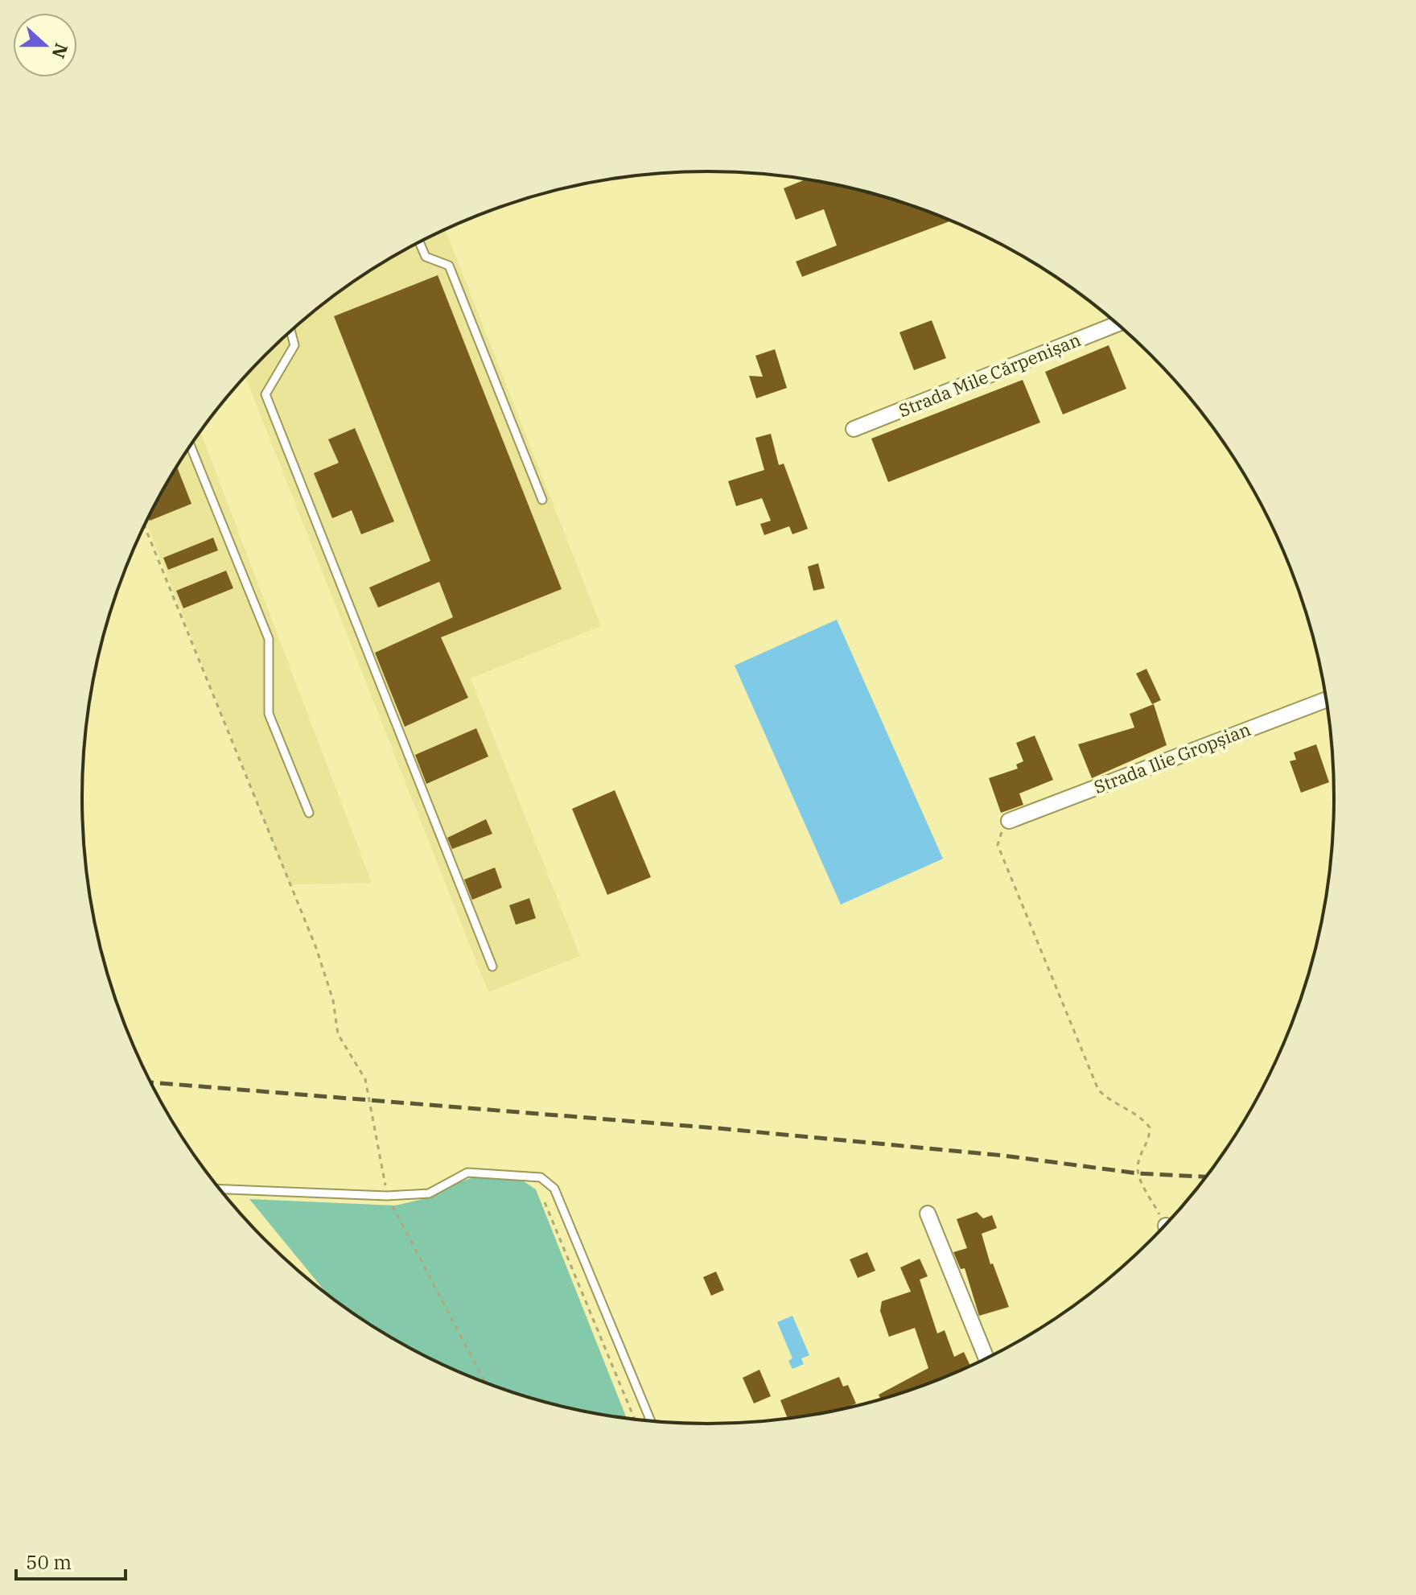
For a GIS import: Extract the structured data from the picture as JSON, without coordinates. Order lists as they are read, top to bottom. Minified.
{"streets":{"street":["Strada Mile Cărpenișan","Strada Ilie Gropșian"]},"scale_bar":"50 m","north":"right"}
